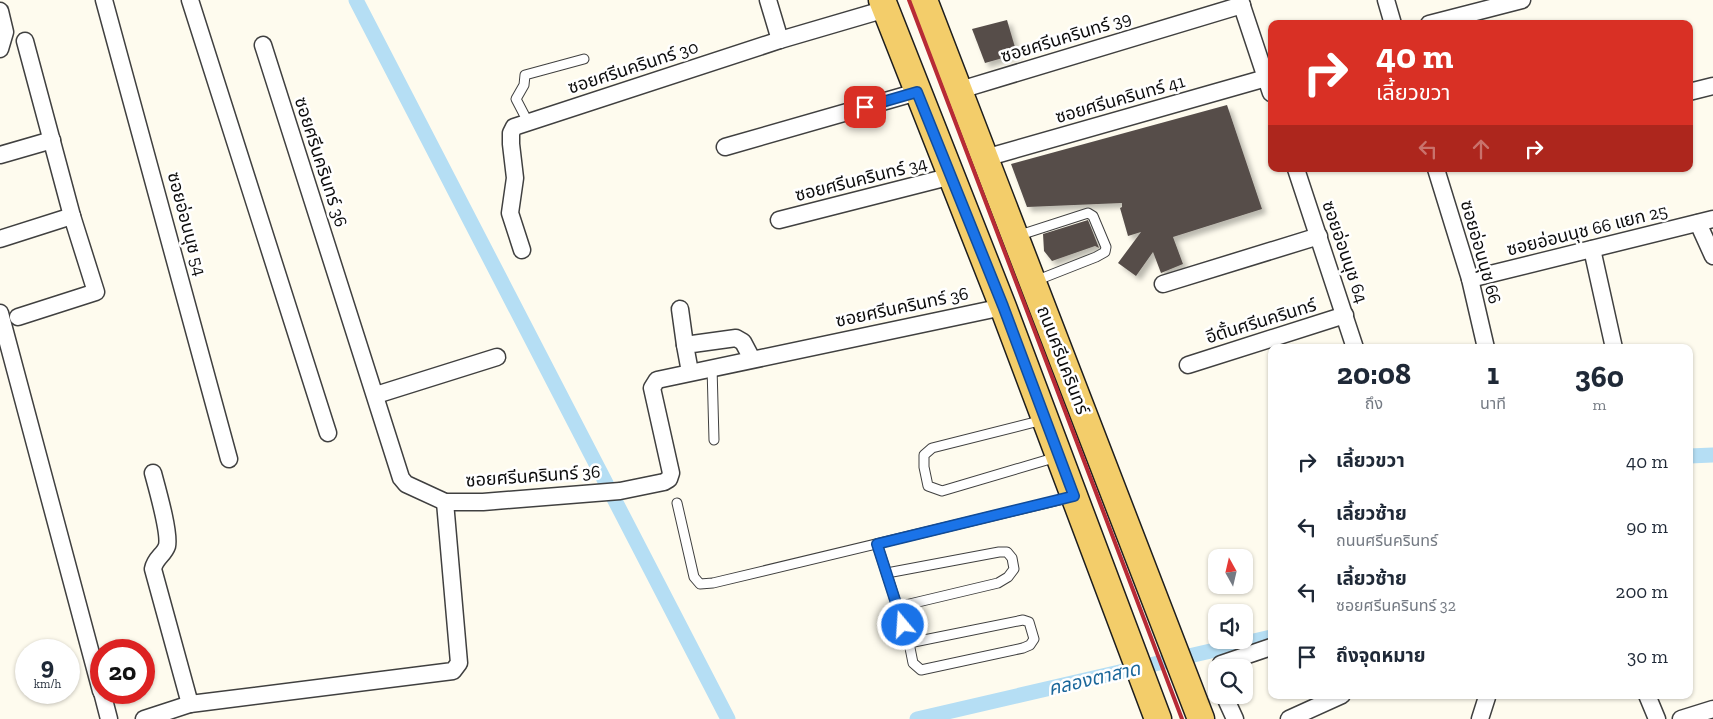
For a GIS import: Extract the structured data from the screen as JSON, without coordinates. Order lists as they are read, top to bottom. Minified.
{"streets":{"main road":["ถนนศรีนครินทร์"],"street":["ซอยศรีนครินทร์ 39","ซอยศรีนครินทร์ 30","ซอยศรีนครินทร์ 41","ซอยศรีนครินทร์ 36","ซอยศรีนครินทร์ 34","ซอยอ่อนนุช 54","ซอยอ่อนนุช 66 แยก 25","ซอยอ่อนนุช 64","ซอยอ่อนนุช 66","อีตั้นศรีนครินทร์"]},"crossings":[["ซอยศรีนครินทร์ 39","ถนนศรีนครินทร์"],["ซอยศรีนครินทร์ 30","ถนนศรีนครินทร์"],["ซอยศรีนครินทร์ 41","ถนนศรีนครินทร์"],["ซอยศรีนครินทร์ 36","ถนนศรีนครินทร์"],["ซอยศรีนครินทร์ 34","ถนนศรีนครินทร์"],["ซอยอ่อนนุช 66 แยก 25","ซอยอ่อนนุช 66"],["ซอยอ่อนนุช 64","อีตั้นศรีนครินทร์"]],"water":["คลองตาสาด"],"north":"top","page":{"turn":["40 m","เลี้ยวขวา"],"eta":["20:08","ถึง","1","นาที","360","m"],"list":[{"name":"เลี้ยวขวา","value":"40 m"},{"name":"เลี้ยวซ้าย","note":"ถนนศรีนครินทร์","value":"90 m"},{"name":"เลี้ยวซ้าย","note":"ซอยศรีนครินทร์ 32","value":"200 m"},{"name":"ถึงจุดหมาย","value":"30 m"}],"speed":"9 km/h","limit":"20"}}
